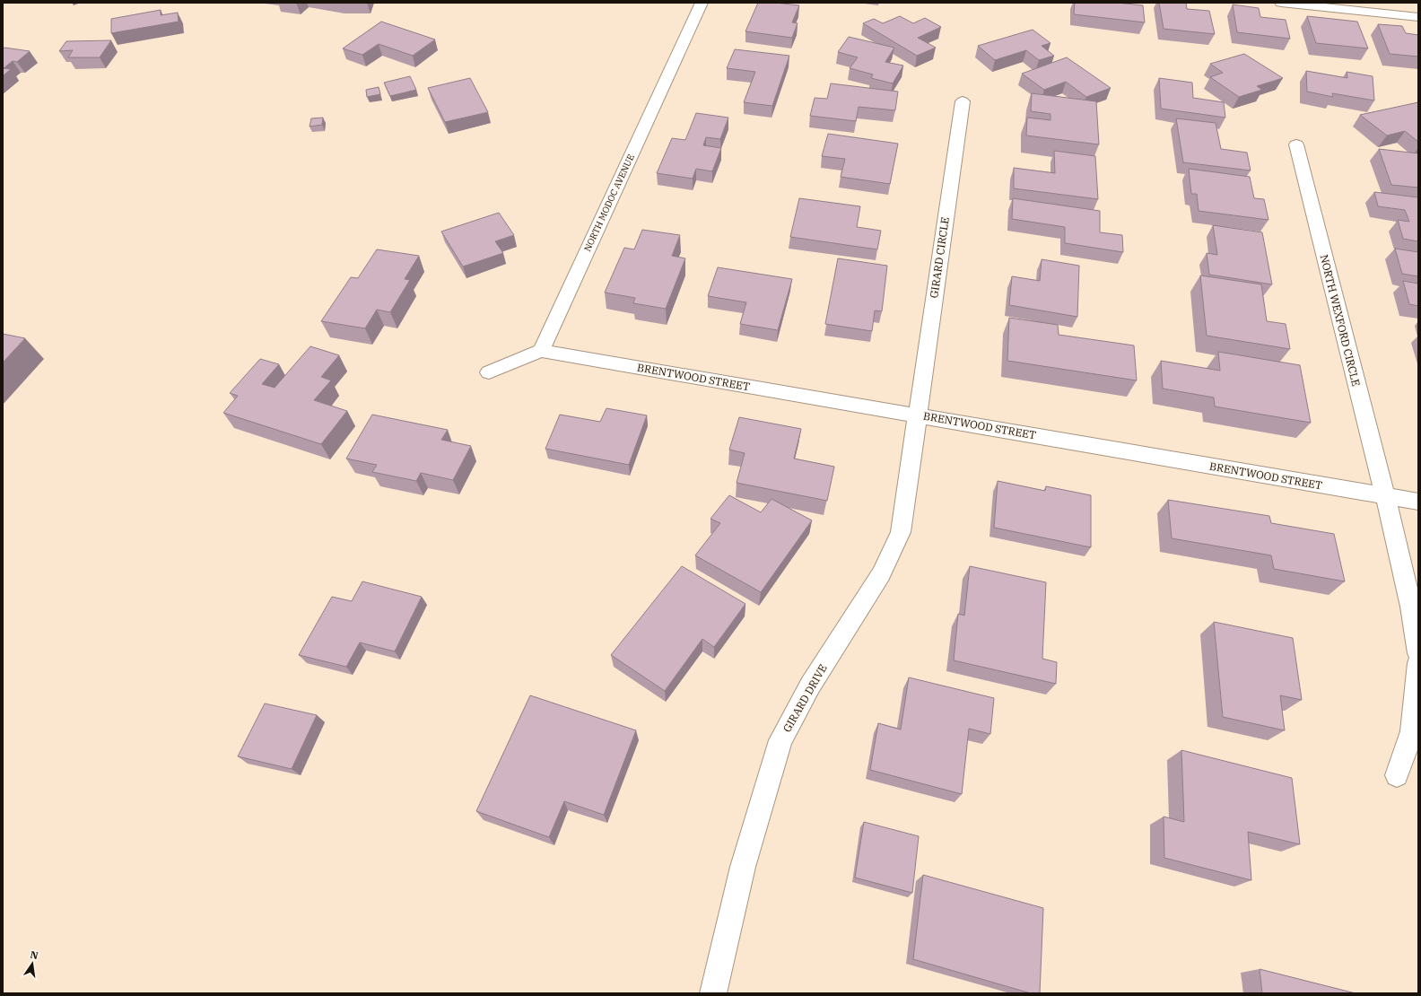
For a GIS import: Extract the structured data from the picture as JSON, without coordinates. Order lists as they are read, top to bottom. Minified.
{"streets":{"street":["NORTH MODOC AVENUE","GIRARD CIRCLE","NORTH WEXFORD CIRCLE","BRENTWOOD STREET","GIRARD DRIVE"]},"crossings":[["NORTH MODOC AVENUE","BRENTWOOD STREET"],["GIRARD CIRCLE","BRENTWOOD STREET"],["GIRARD CIRCLE","GIRARD DRIVE"],["NORTH WEXFORD CIRCLE","BRENTWOOD STREET"],["BRENTWOOD STREET","GIRARD DRIVE"]],"north":"top"}
